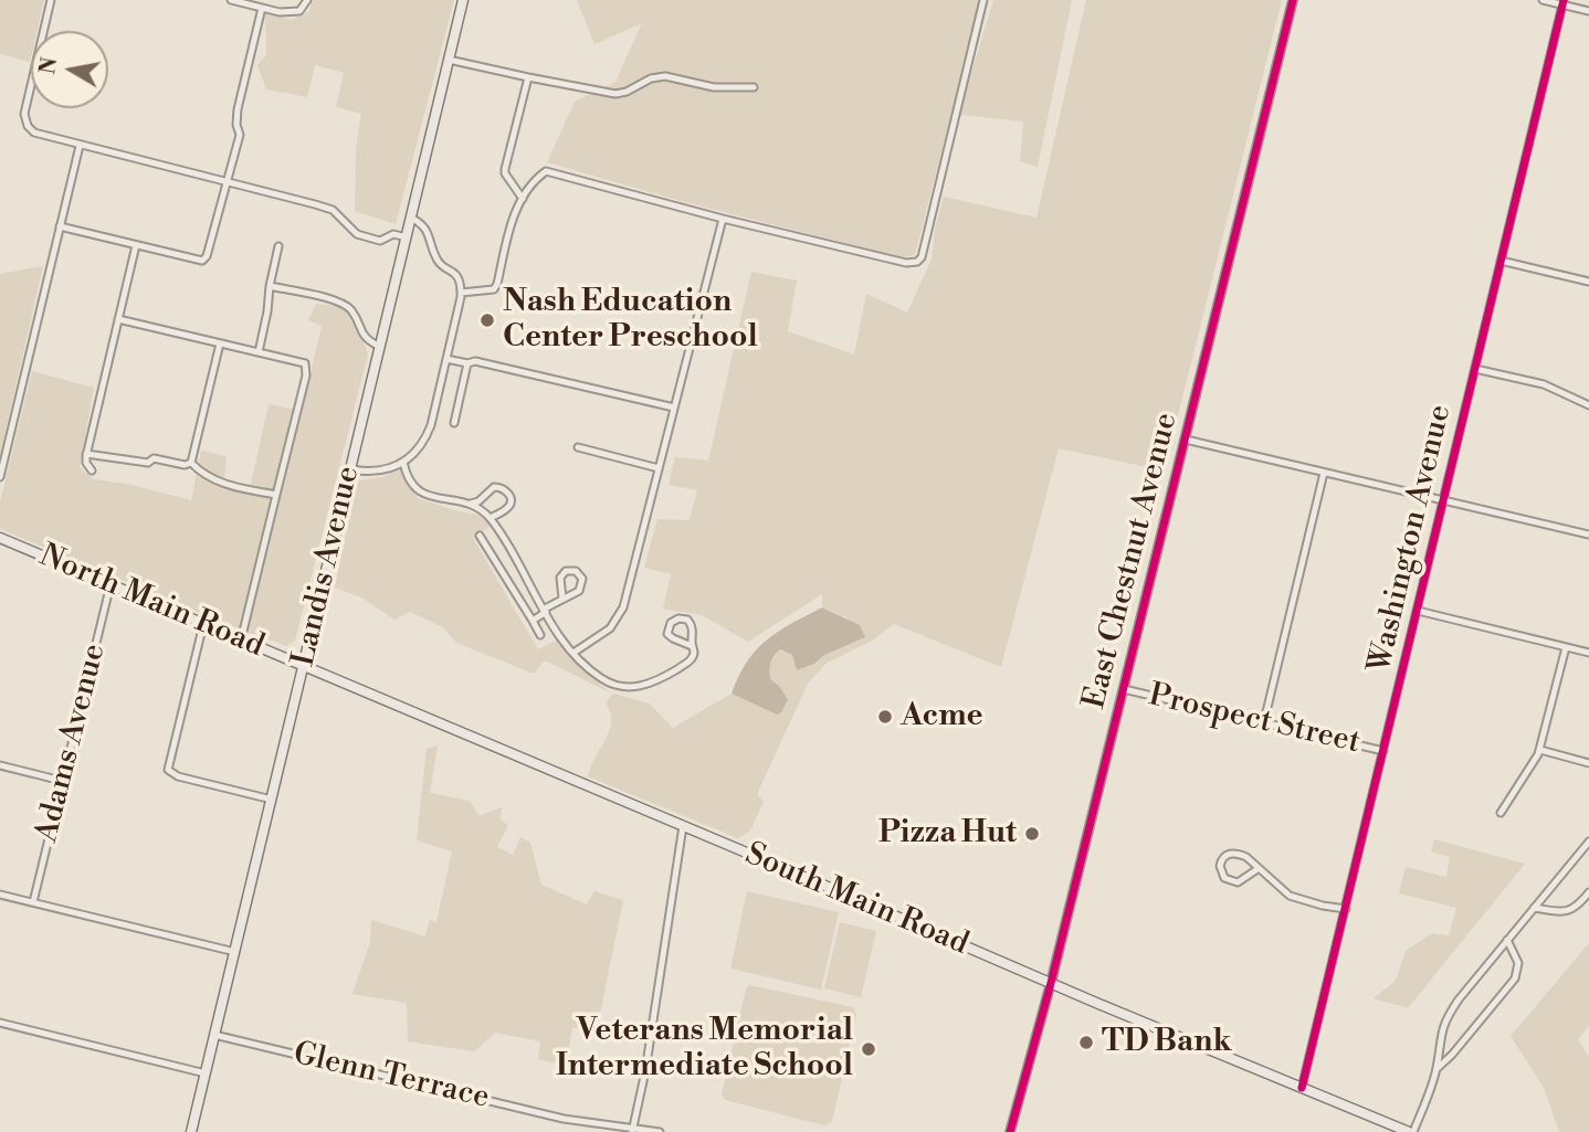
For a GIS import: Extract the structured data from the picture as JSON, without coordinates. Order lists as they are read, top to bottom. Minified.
{"streets":{"main road":["Landis Avenue","North Main Road","South Main Road"],"street":["Washington Avenue","East Chestnut Avenue","Prospect Street","Adams Avenue","Glenn Terrace"]},"crossings":[["Washington Avenue","Prospect Street"],["Washington Avenue","South Main Road"],["East Chestnut Avenue","Prospect Street"],["East Chestnut Avenue","South Main Road"],["Landis Avenue","North Main Road"],["Landis Avenue","South Main Road"],["Landis Avenue","Glenn Terrace"],["North Main Road","Adams Avenue"],["North Main Road","South Main Road"]],"places":["Nash Education Center Preschool","Acme","Pizza Hut","TD Bank","Veterans Memorial Intermediate School"],"north":"left"}
